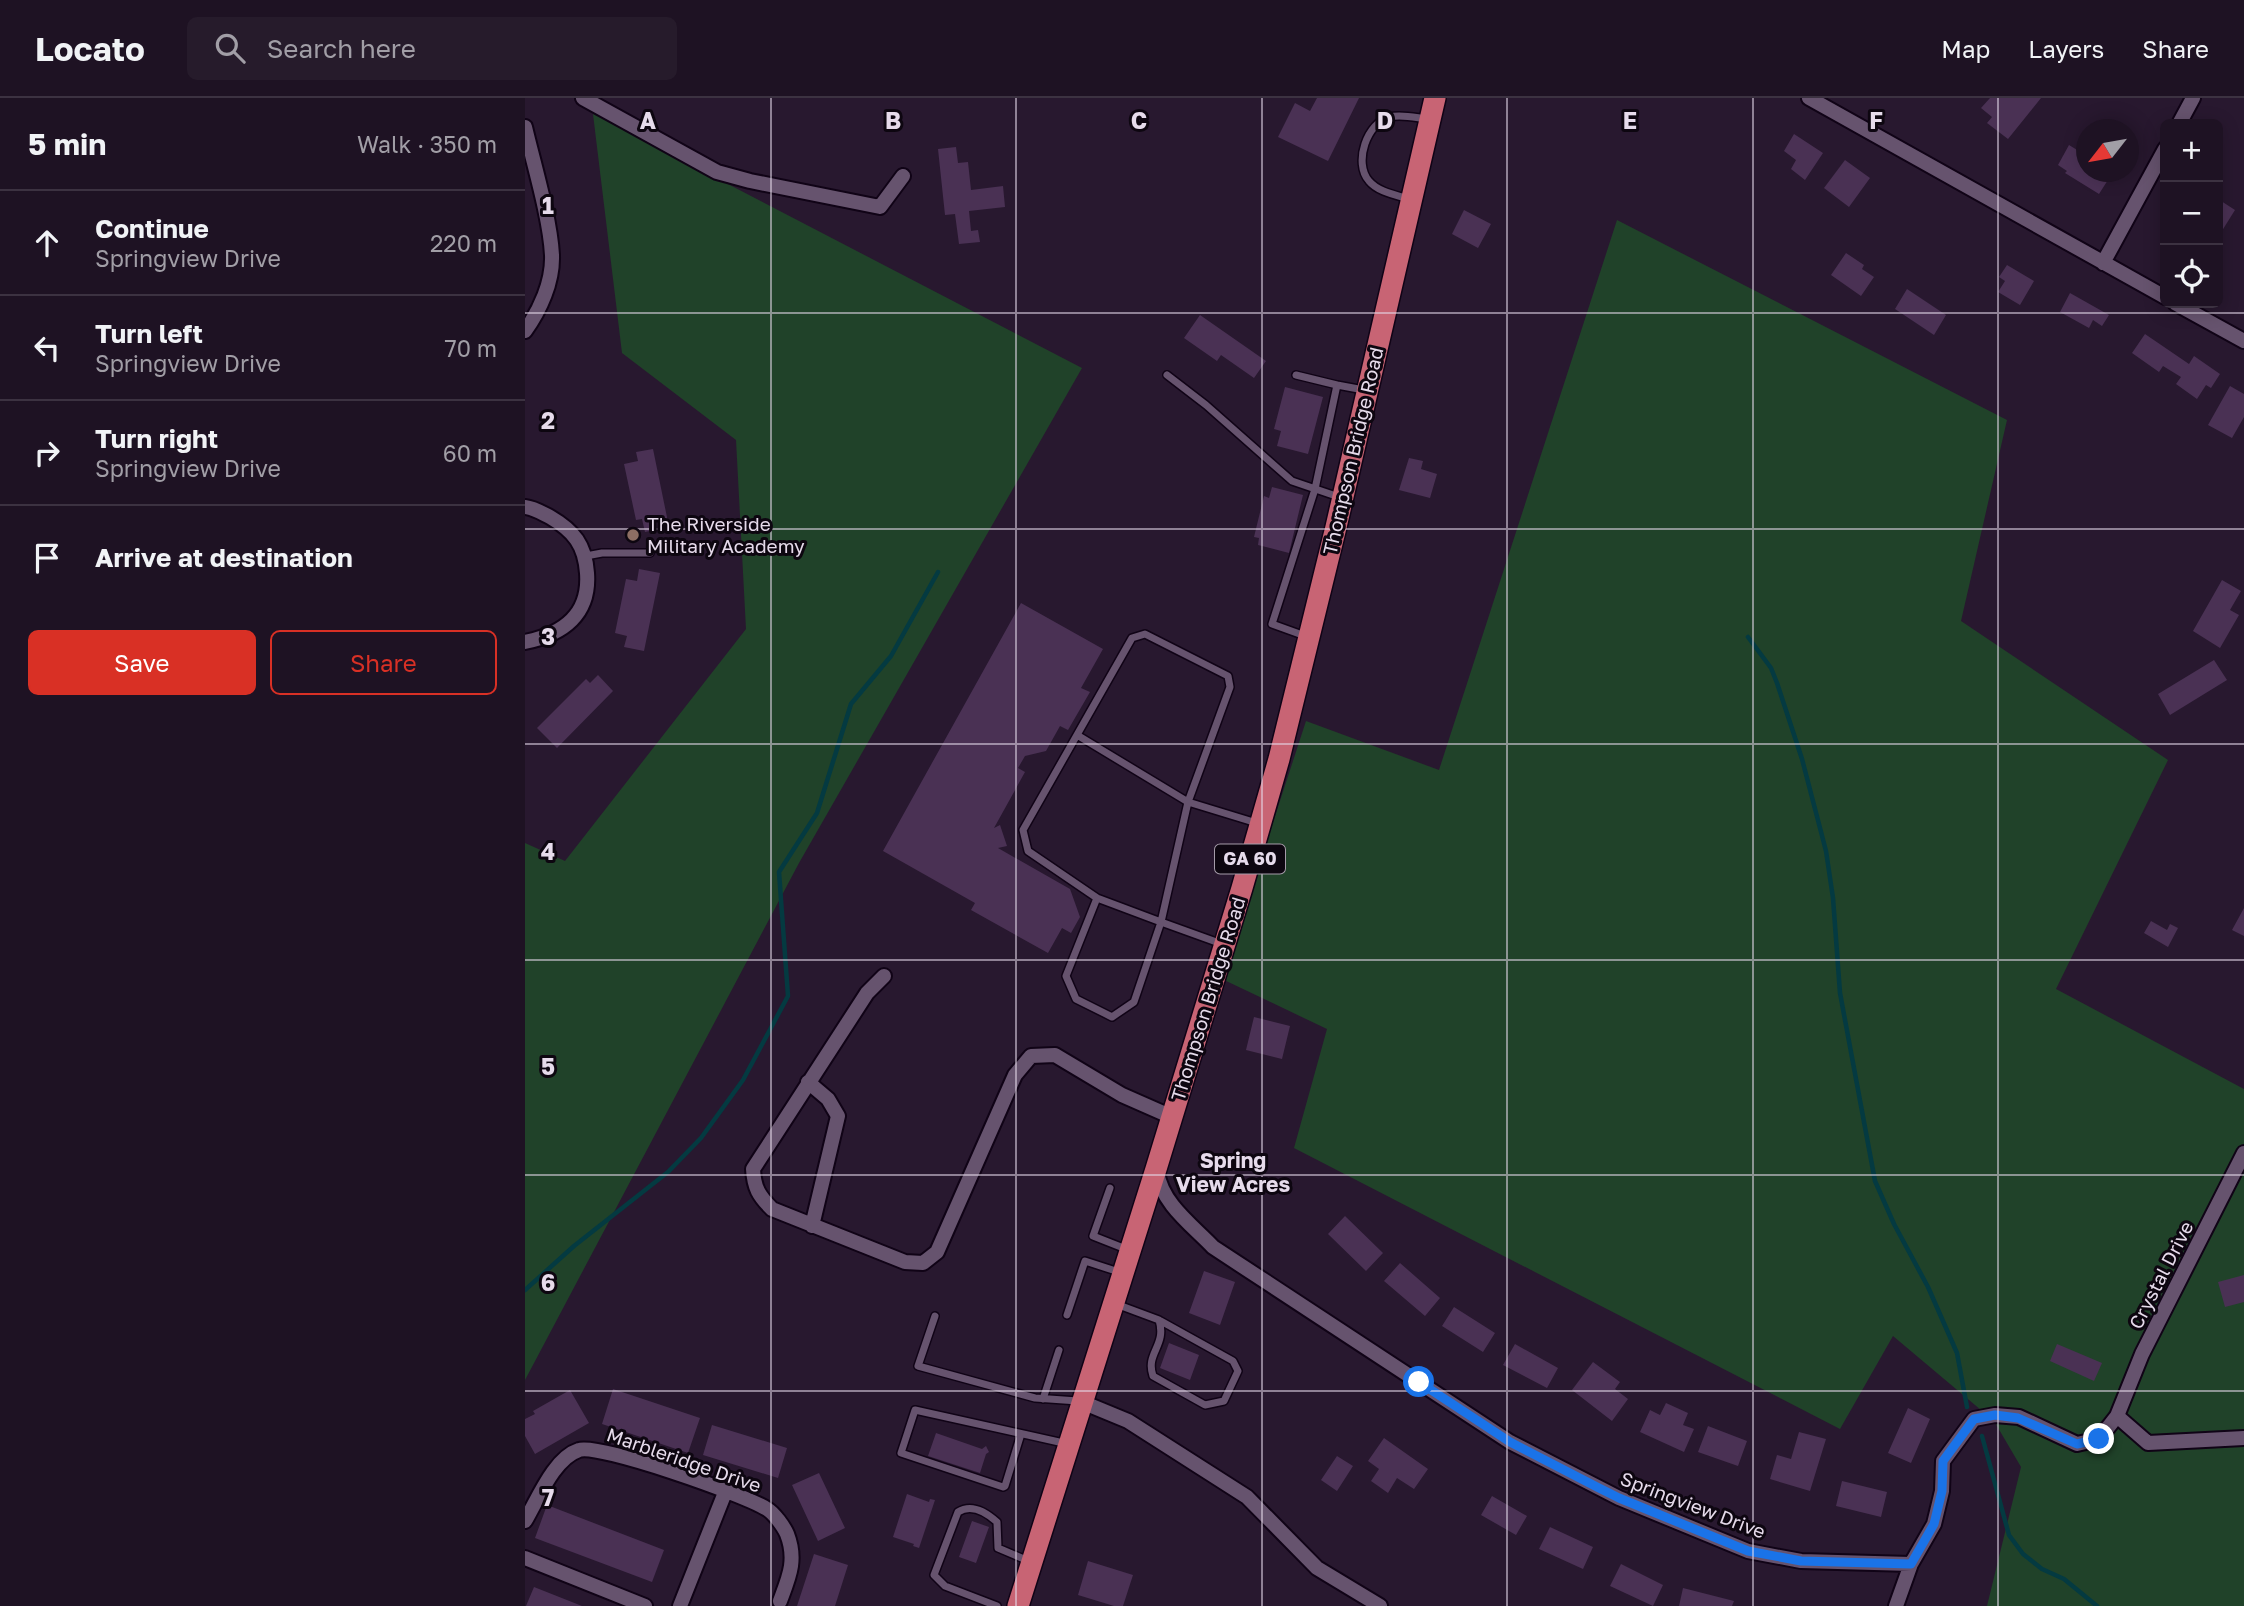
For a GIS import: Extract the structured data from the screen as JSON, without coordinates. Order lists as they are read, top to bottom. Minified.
{"streets":{"highway":["Thompson Bridge Road","GA 60"],"street":["Crystal Drive","Marbleridge Drive","Springview Drive"]},"crossings":[["Thompson Bridge Road","Springview Drive"]],"districts":["Spring View Acres"],"places":["The Riverside Military Academy"],"north":"bottom left","page":{"header":"Locato","search":"Search here","nav":["Map","Layers","Share"],"heading":["5 min","Walk · 350 m"],"map_buttons":["+","−"],"list":[["Continue","Springview Drive","220 m"],["Turn left","Springview Drive","70 m"],["Turn right","Springview Drive","60 m"],"Arrive at destination"],"buttons":["Save","Share"]},"grid":{"columns":["A","B","C","D","E","F"],"rows":["1","2","3","4","5","6","7"]}}
